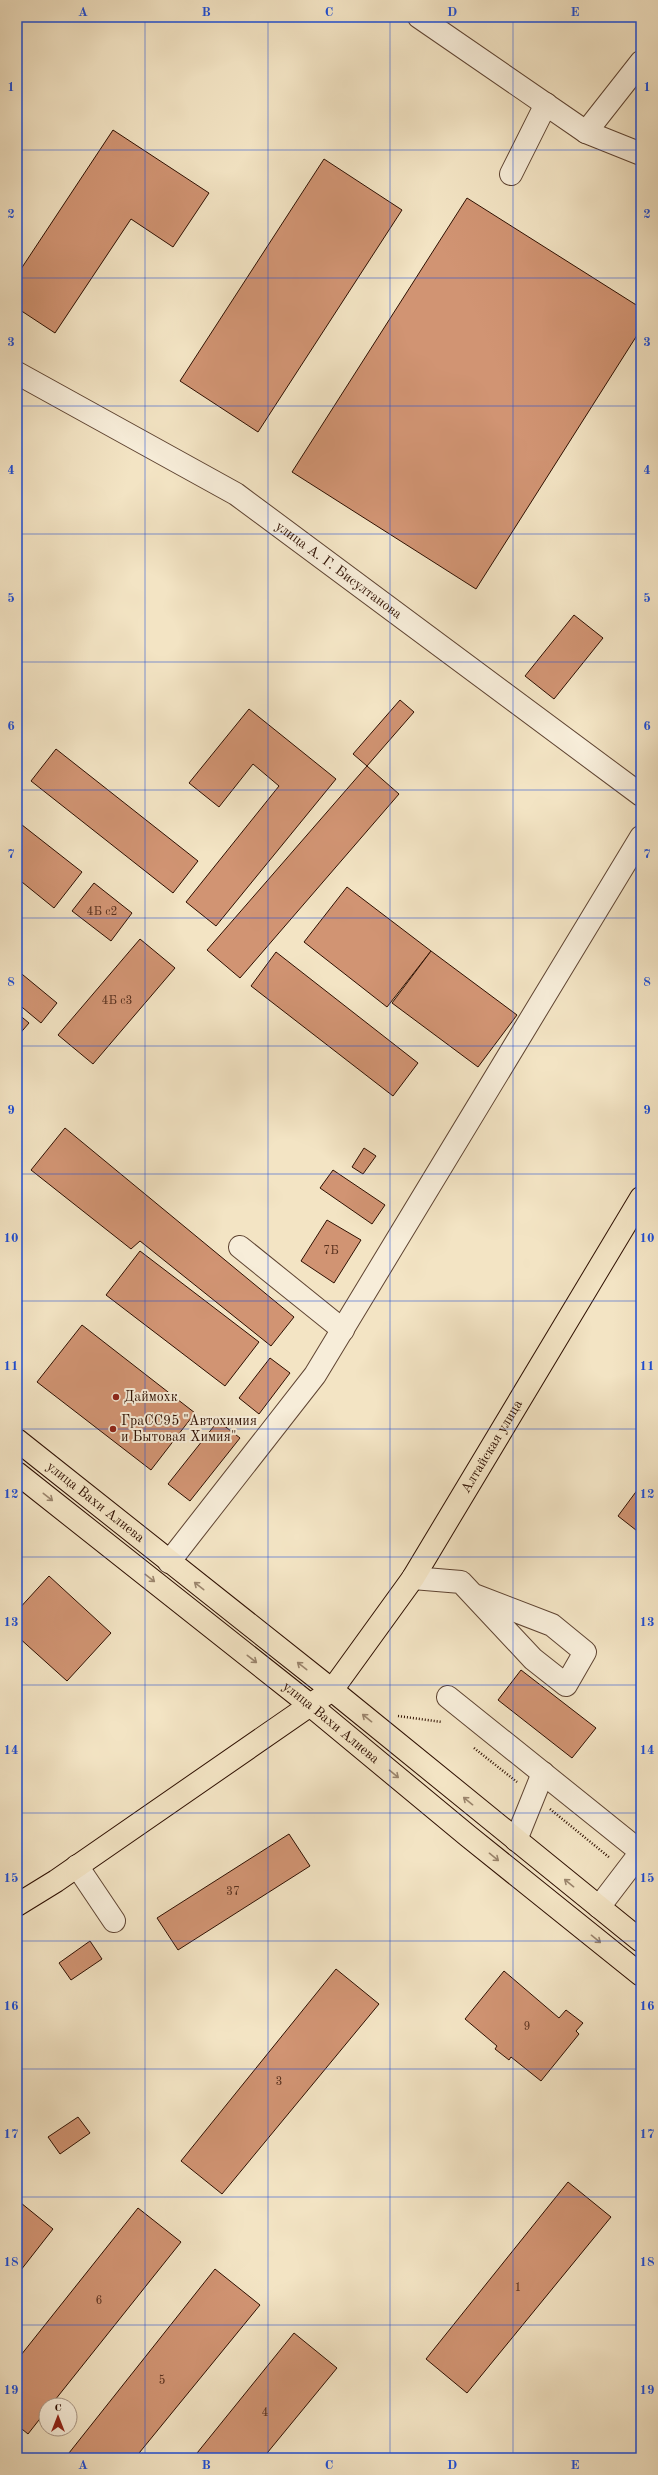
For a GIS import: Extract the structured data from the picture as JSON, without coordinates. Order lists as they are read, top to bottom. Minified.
{"streets":{"main road":["Алтайская улица","улица Вахи Алиева"],"street":["улица А. Г. Бисултанова"]},"crossings":[["Алтайская улица","улица Вахи Алиева"]],"places":["Даймохк","ГраСС95 \"Автохимия и Бытовая Химия\""],"house_numbers":["4Б с2","4Б с3","7Б","37","9","3","1","6","5","4"],"north":"top","grid":{"columns":["A","B","C","D","E"],"rows":["1","2","3","4","5","6","7","8","9","10","11","12","13","14","15","16","17","18","19"]}}
